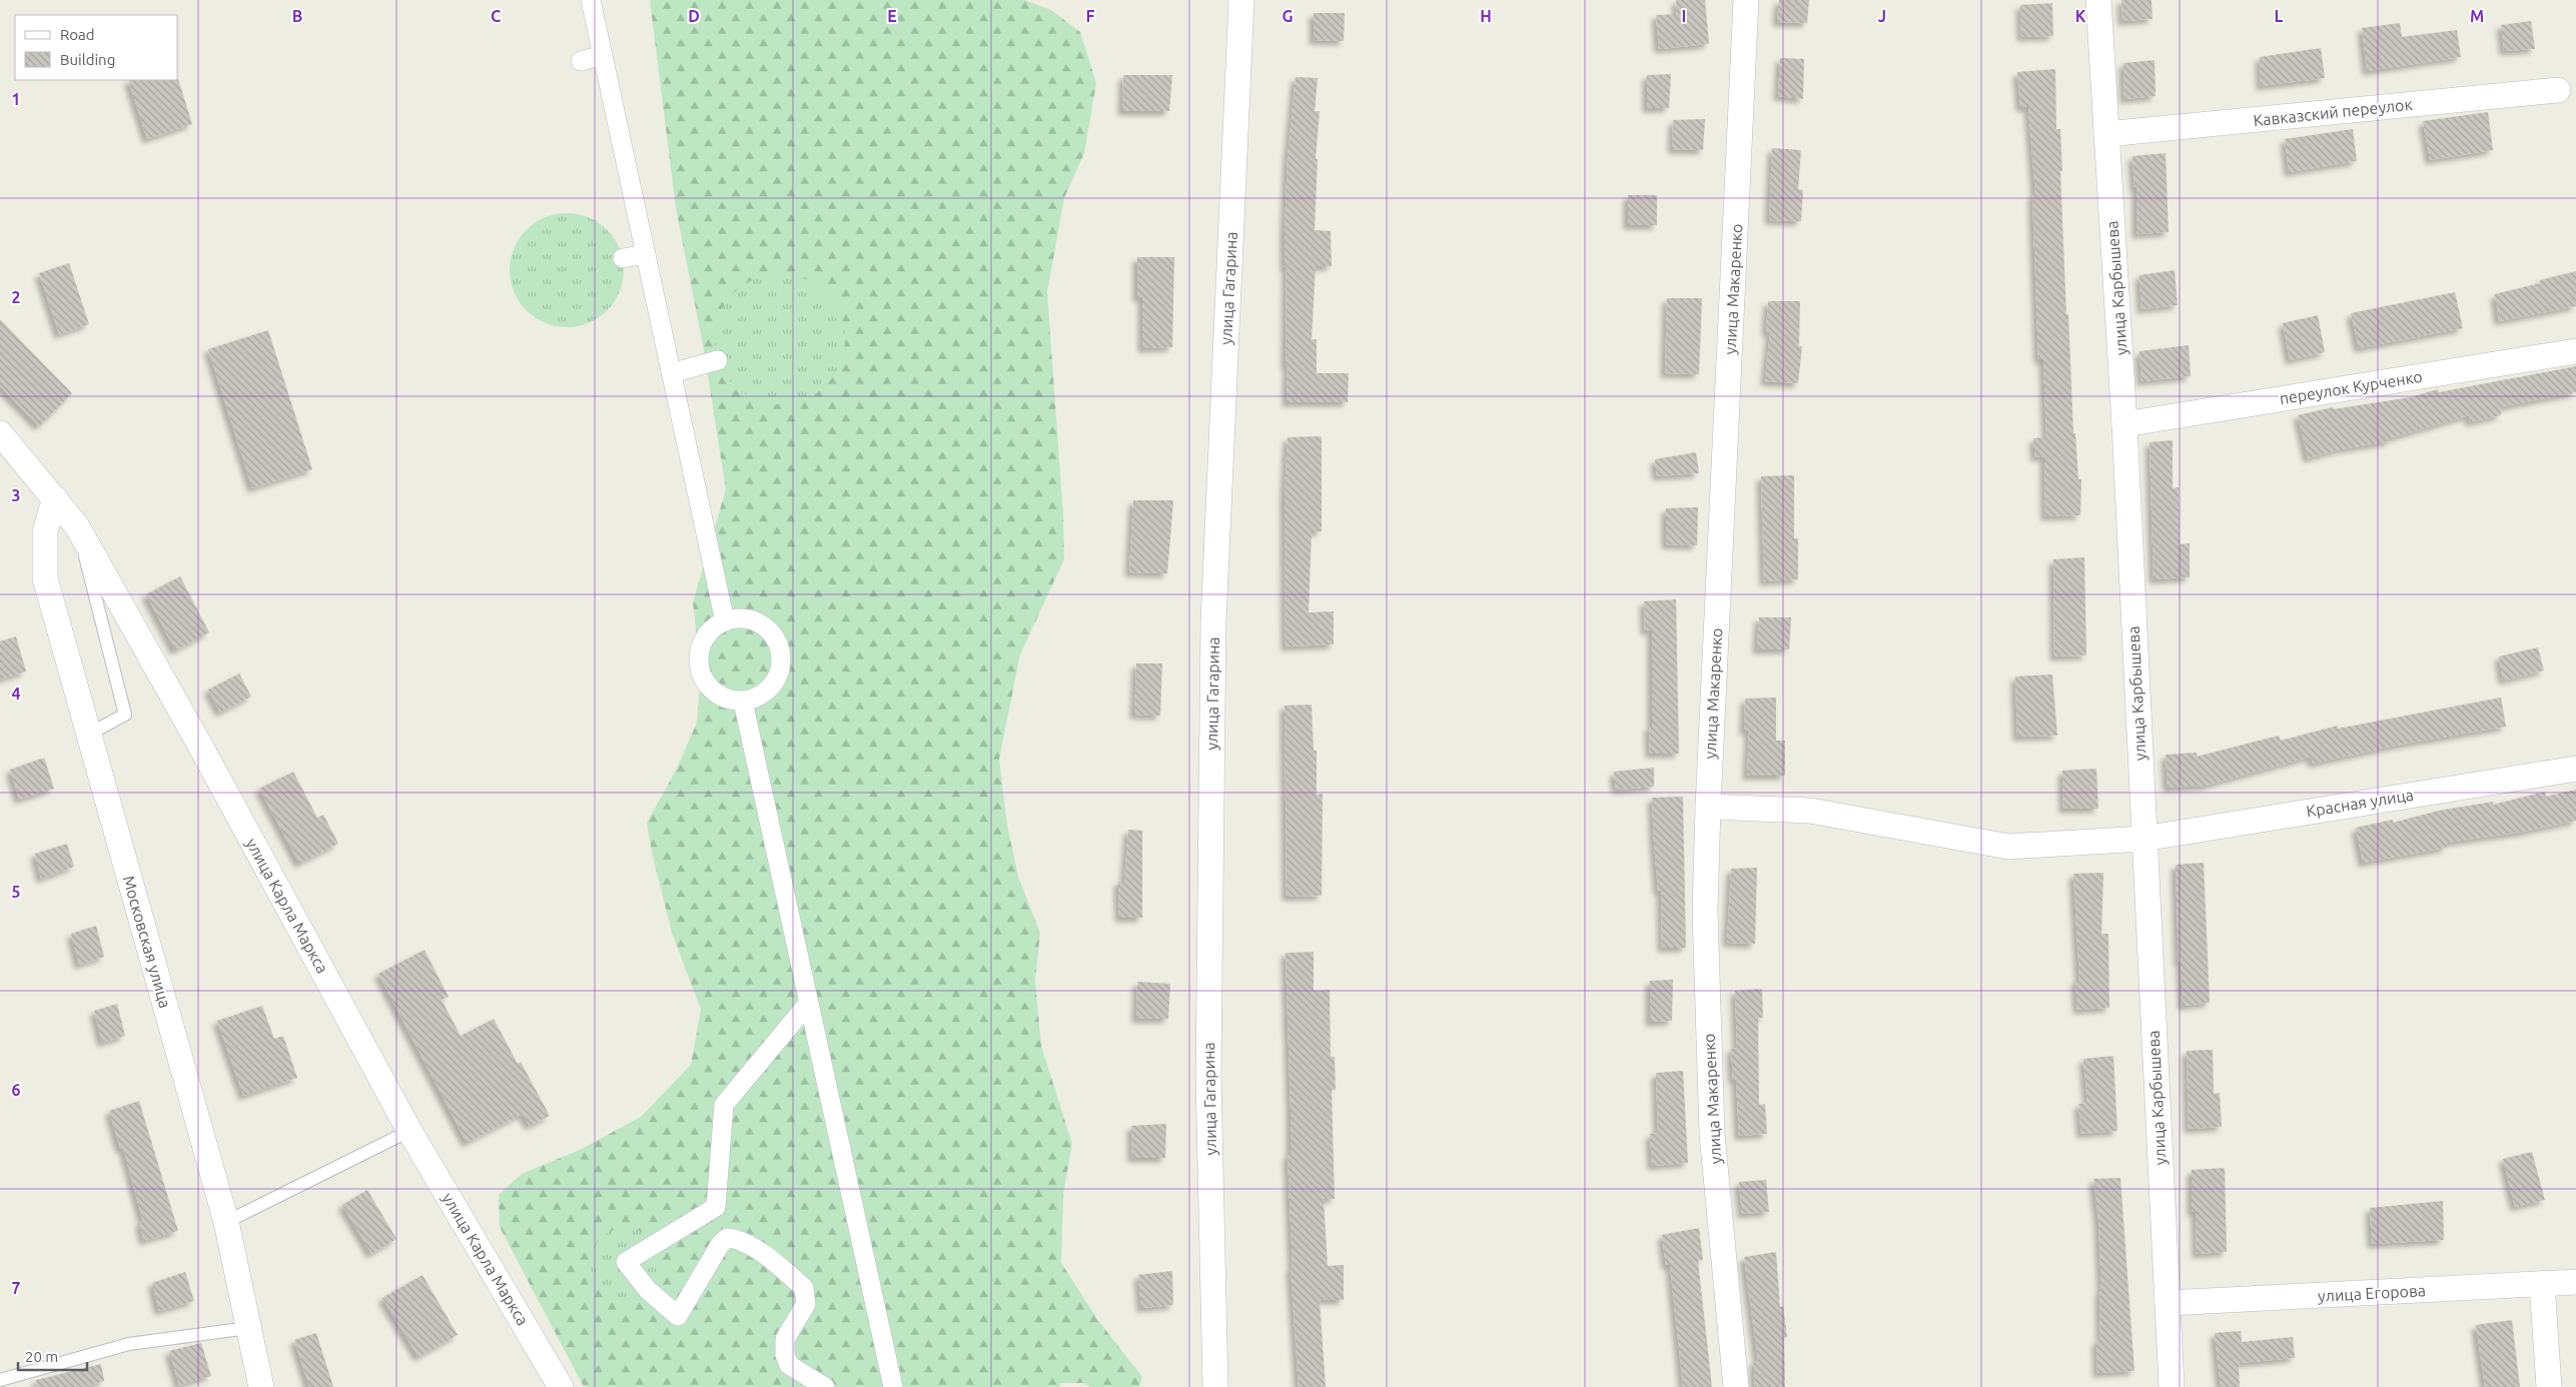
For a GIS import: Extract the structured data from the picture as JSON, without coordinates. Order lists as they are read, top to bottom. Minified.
{"streets":{"street":["Кавказский переулок","улица Гагарина","улица Карбышева","улица Макаренко","переулок Курченко","Красная улица","улица Карла Маркса","Московская улица","улица Егорова"]},"crossings":[["Кавказский переулок","улица Карбышева"],["улица Карбышева","переулок Курченко"],["улица Карбышева","Красная улица"],["улица Карбышева","улица Егорова"],["улица Макаренко","Красная улица"],["улица Карла Маркса","Московская улица"]],"legend":["Road","Building"],"scale_bar":"20 m","grid":{"columns":["B","C","D","E","F","G","H","I","J","K","L","M"],"rows":["1","2","3","4","5","6","7"]}}
